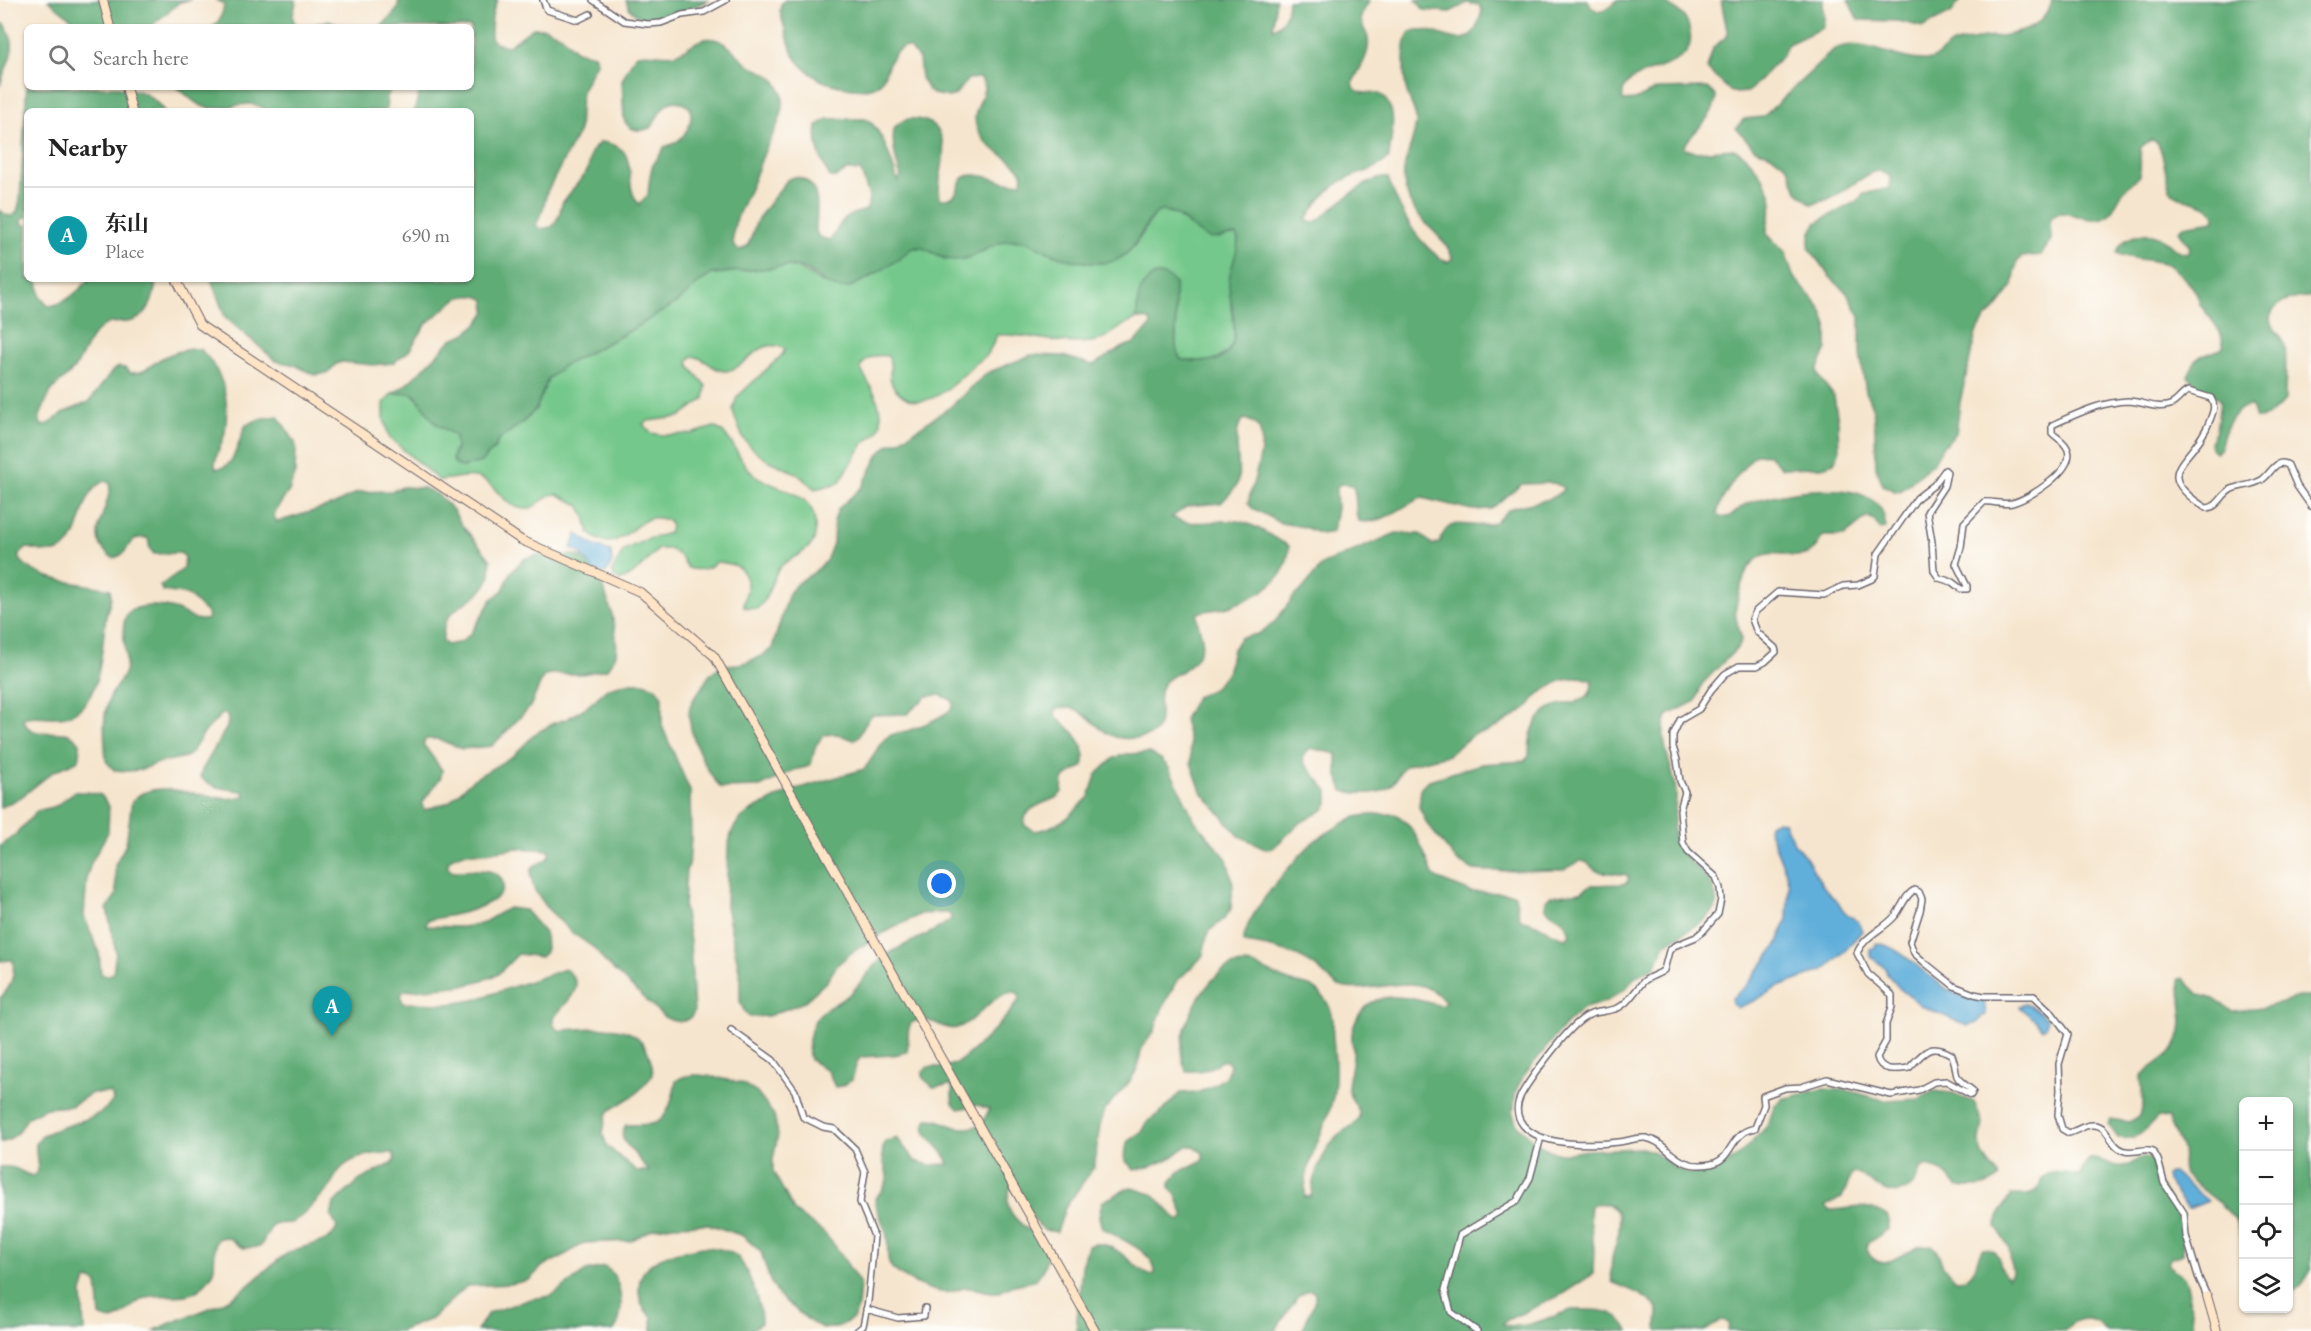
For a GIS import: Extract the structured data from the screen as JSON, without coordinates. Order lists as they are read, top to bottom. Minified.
{"page":{"search":"Search here","heading":"Nearby","list":[{"mark":"A","name":"东山","note":"Place","value":"690 m"}],"pins":"A","map_buttons":["+","−"]}}
